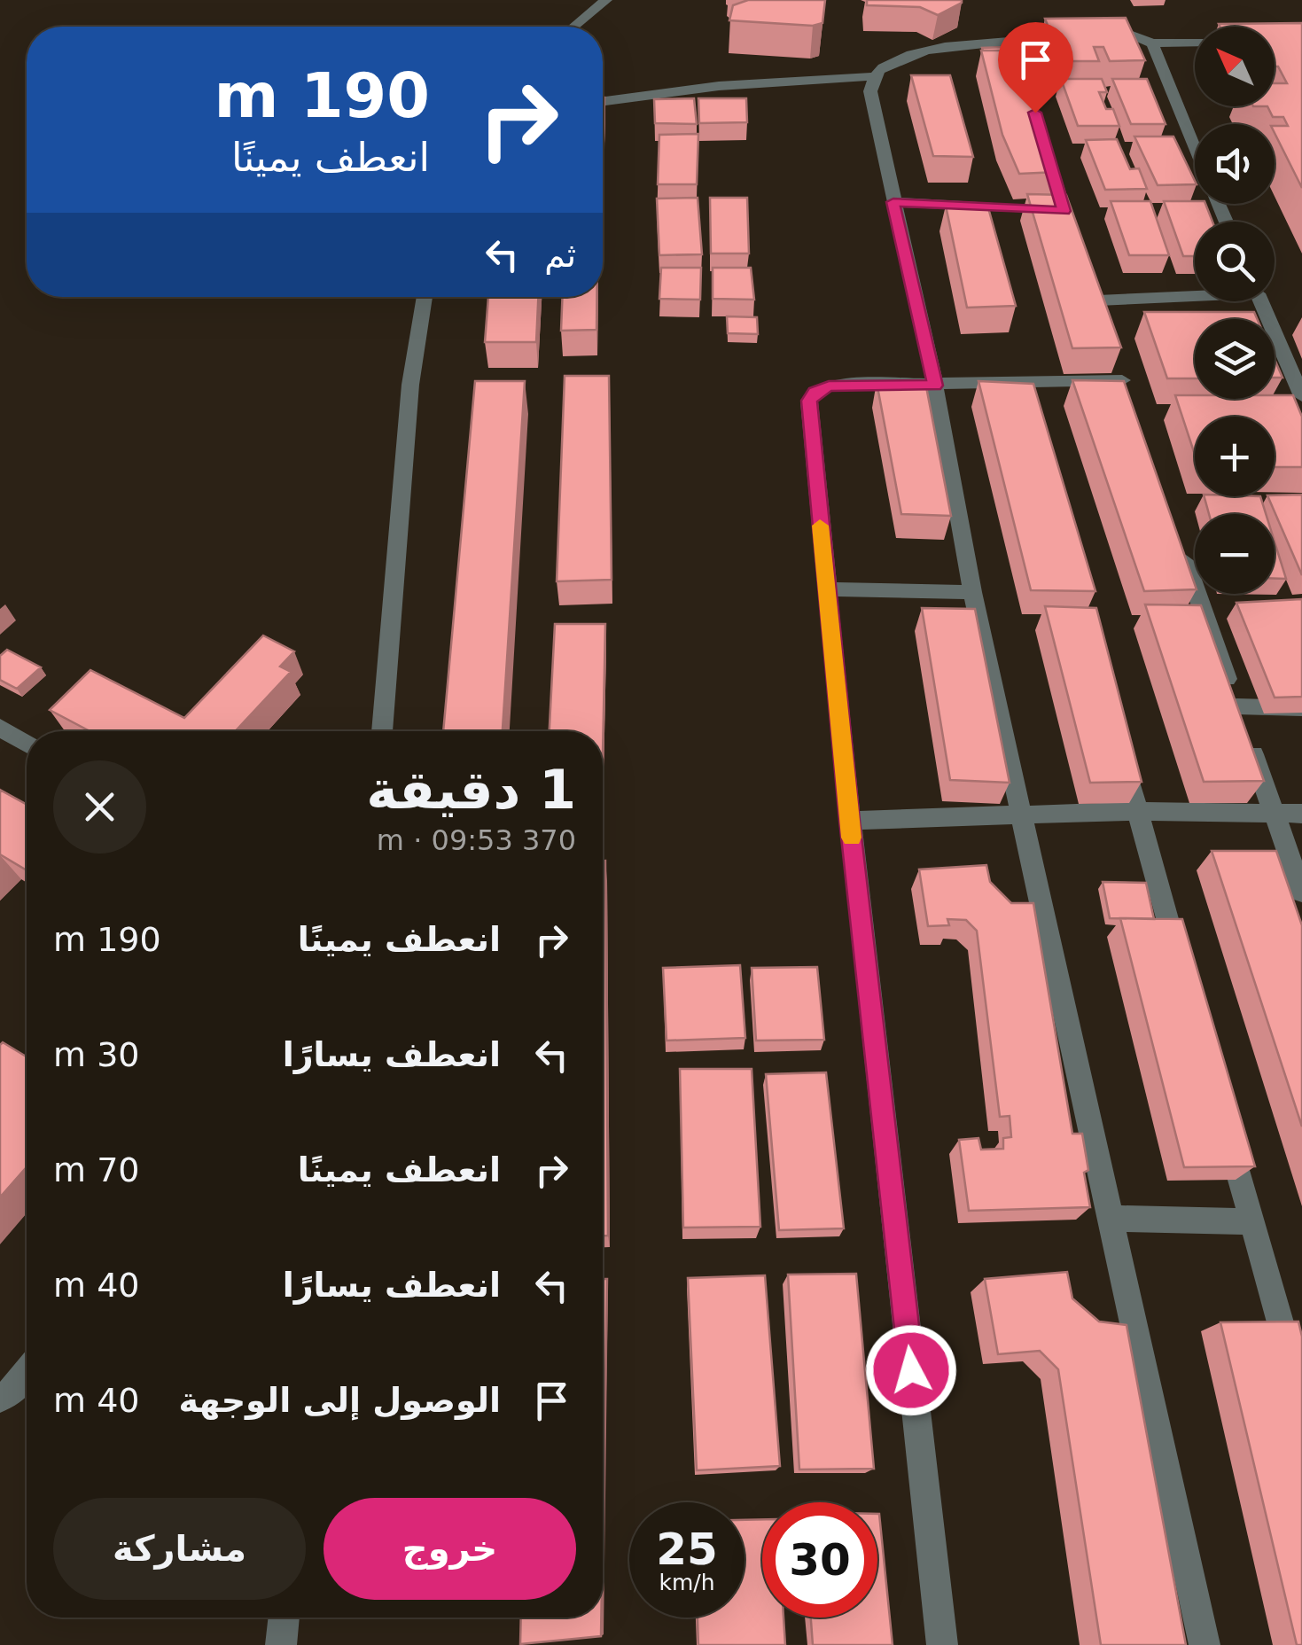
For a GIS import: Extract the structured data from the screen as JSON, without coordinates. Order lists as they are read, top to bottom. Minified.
{"north":"top left","page":{"map_buttons":["+","−"],"turn":["190 m","انعطف يمينًا"],"then":"ثم","heading":["1 دقيقة","370 m · 09:53"],"list":[{"name":"انعطف يمينًا","value":"190 m"},{"name":"انعطف يسارًا","value":"30 m"},{"name":"انعطف يمينًا","value":"70 m"},{"name":"انعطف يسارًا","value":"40 m"},{"name":"الوصول إلى الوجهة","value":"40 m"}],"buttons":["خروج","مشاركة"],"speed":"25 km/h","limit":"30"}}
